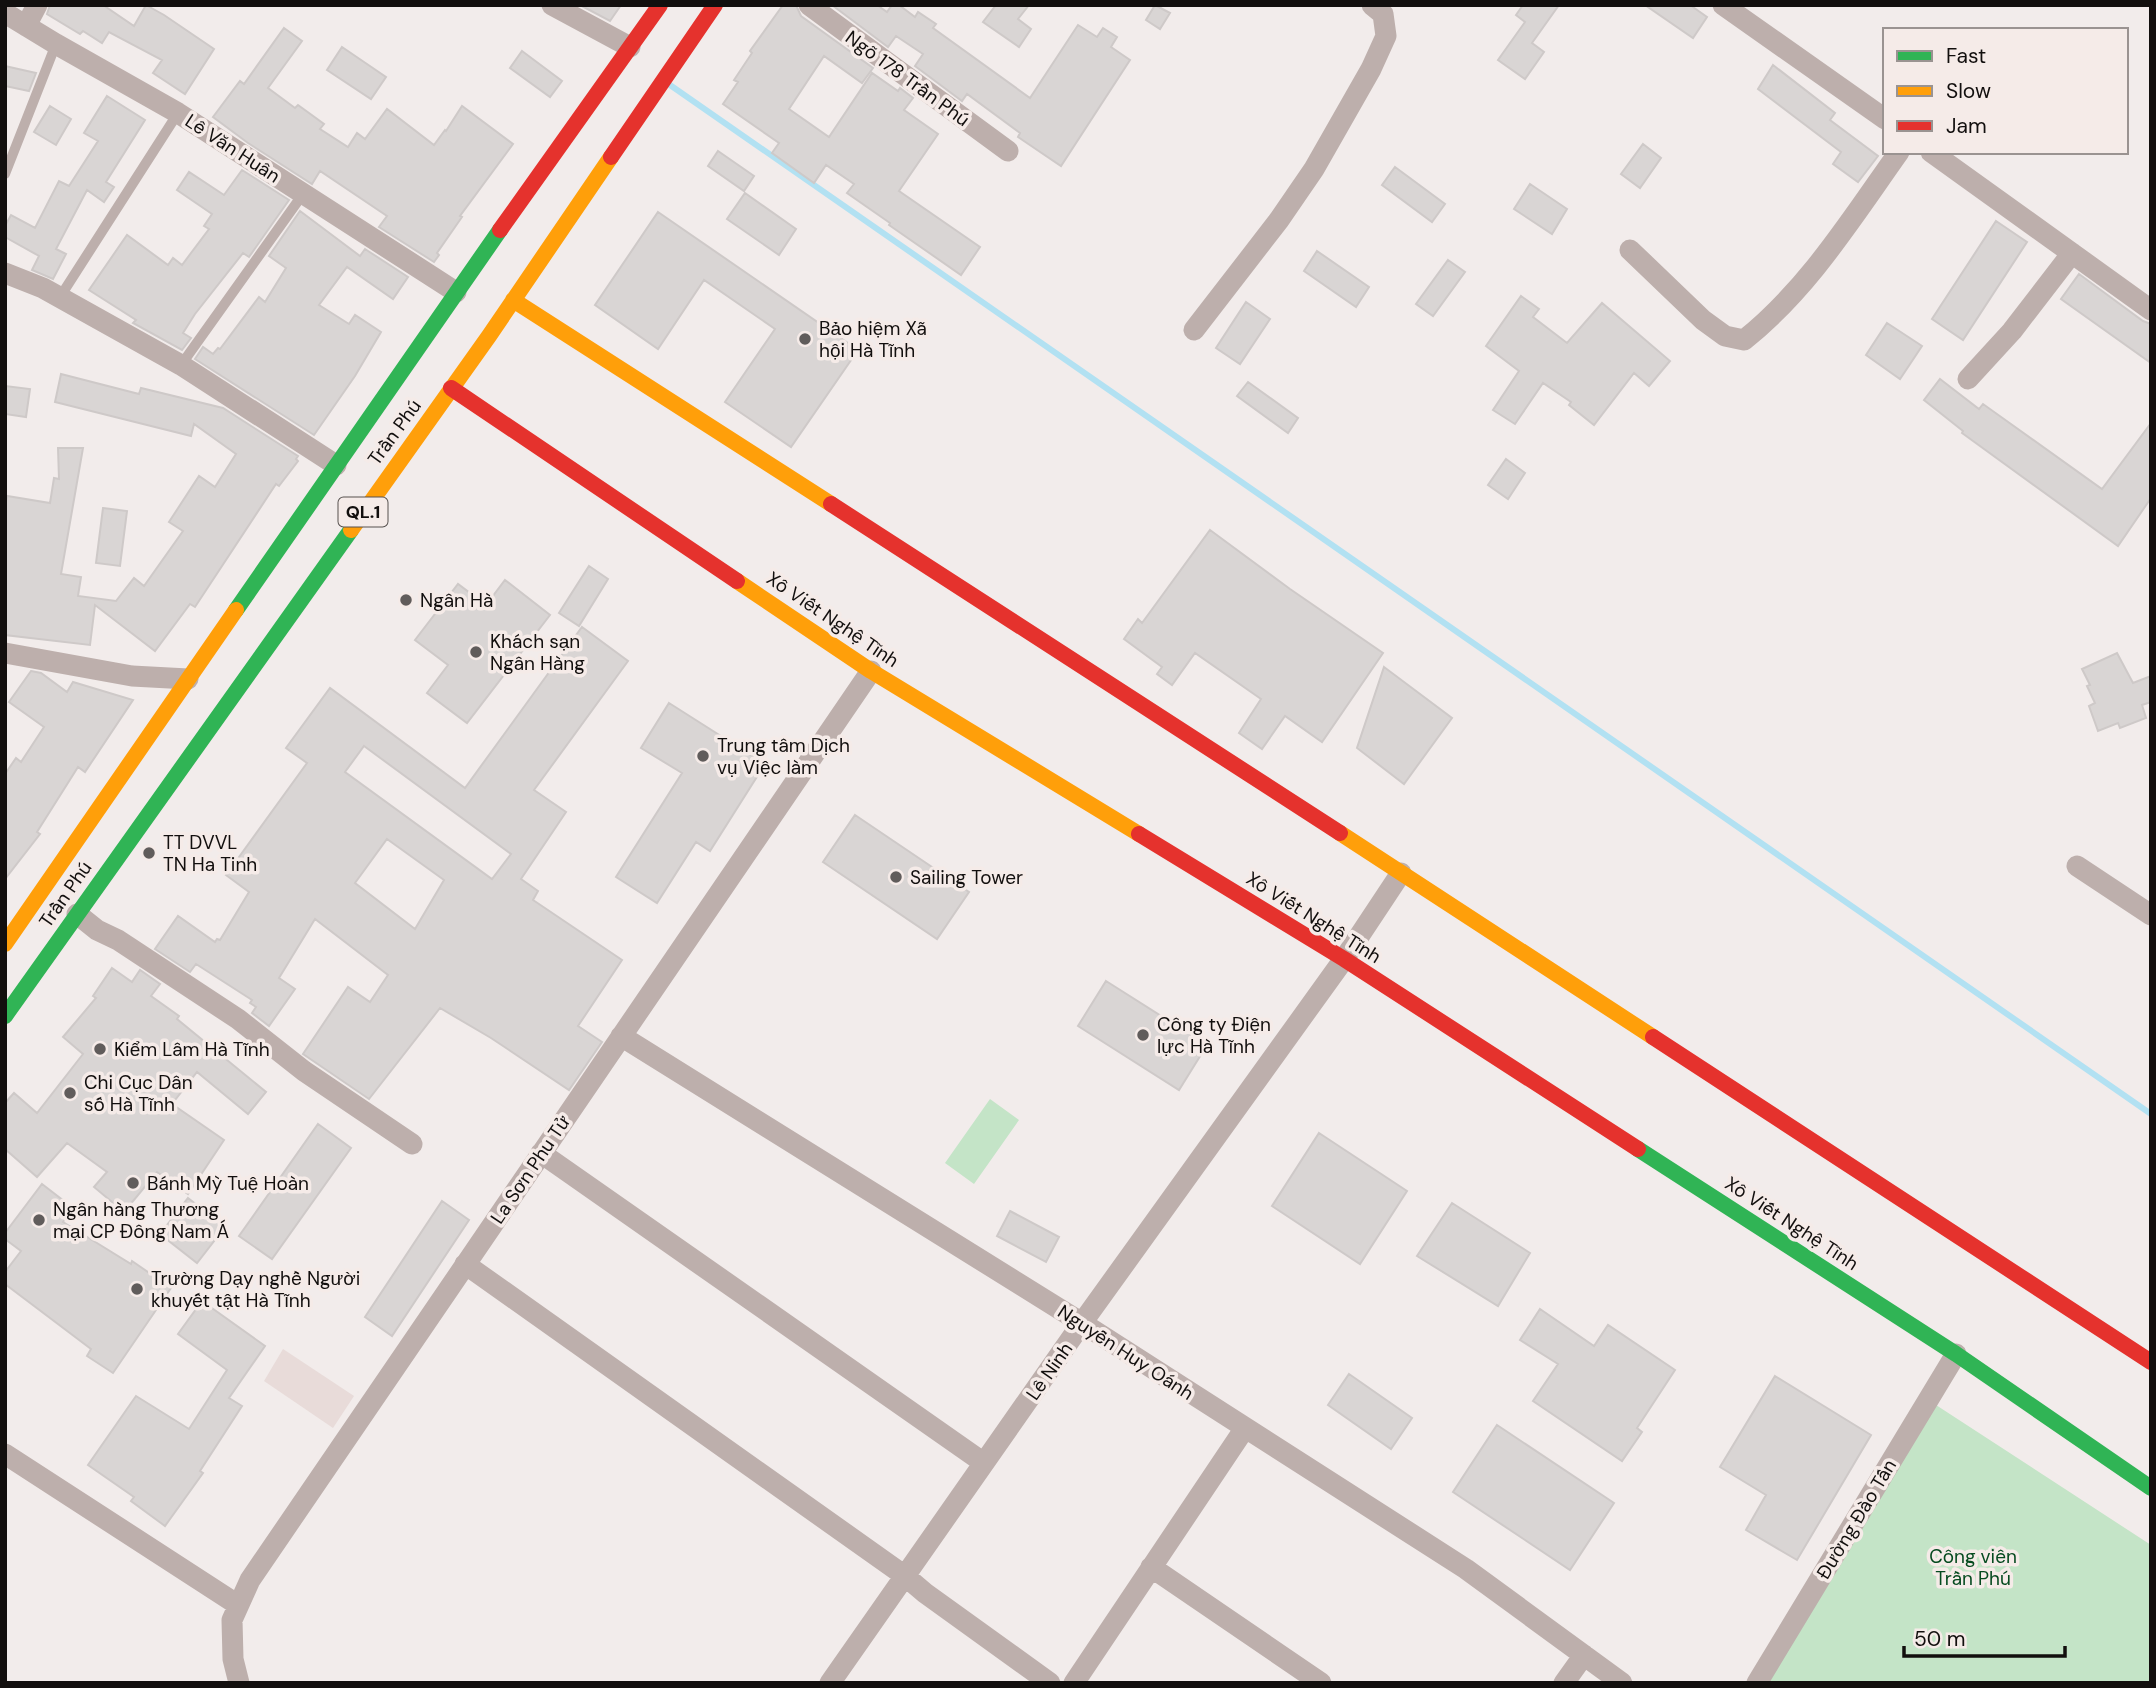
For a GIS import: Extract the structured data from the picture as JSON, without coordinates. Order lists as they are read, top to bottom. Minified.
{"streets":{"street":["Ngõ 178 Trần Phú","Lê Văn Huân","Trần Phú","QL.1","Xô Viết Nghệ Tĩnh","La Sơn Phu Tử","Nguyễn Huy Oánh","Lê Ninh","Đường Đào Tấn"]},"crossings":[["Lê Văn Huân","Trần Phú"],["Trần Phú","Xô Viết Nghệ Tĩnh"],["Xô Viết Nghệ Tĩnh","La Sơn Phu Tử"],["Xô Viết Nghệ Tĩnh","Lê Ninh"],["Xô Viết Nghệ Tĩnh","Đường Đào Tấn"],["La Sơn Phu Tử","Nguyễn Huy Oánh"],["Nguyễn Huy Oánh","Lê Ninh"]],"parks":["Công viên Trần Phú"],"places":["Bảo hiệm Xã hội Hà Tĩnh","Ngân Hà","Khách sạn Ngân Hàng","Trung tâm Dịch vụ Việc làm","TT DVVL TN Ha Tinh","Sailing Tower","Công ty Điện lực Hà Tĩnh","Kiểm Lâm Hà Tĩnh","Chi Cục Dân số Hà Tĩnh","Bánh Mỳ Tuệ Hoàn","Ngân hàng Thương mại CP Đông Nam Á","Trường Dạy nghề Người khuyết tật Hà Tĩnh"],"legend":["Fast","Slow","Jam"],"scale_bar":"50 m"}
